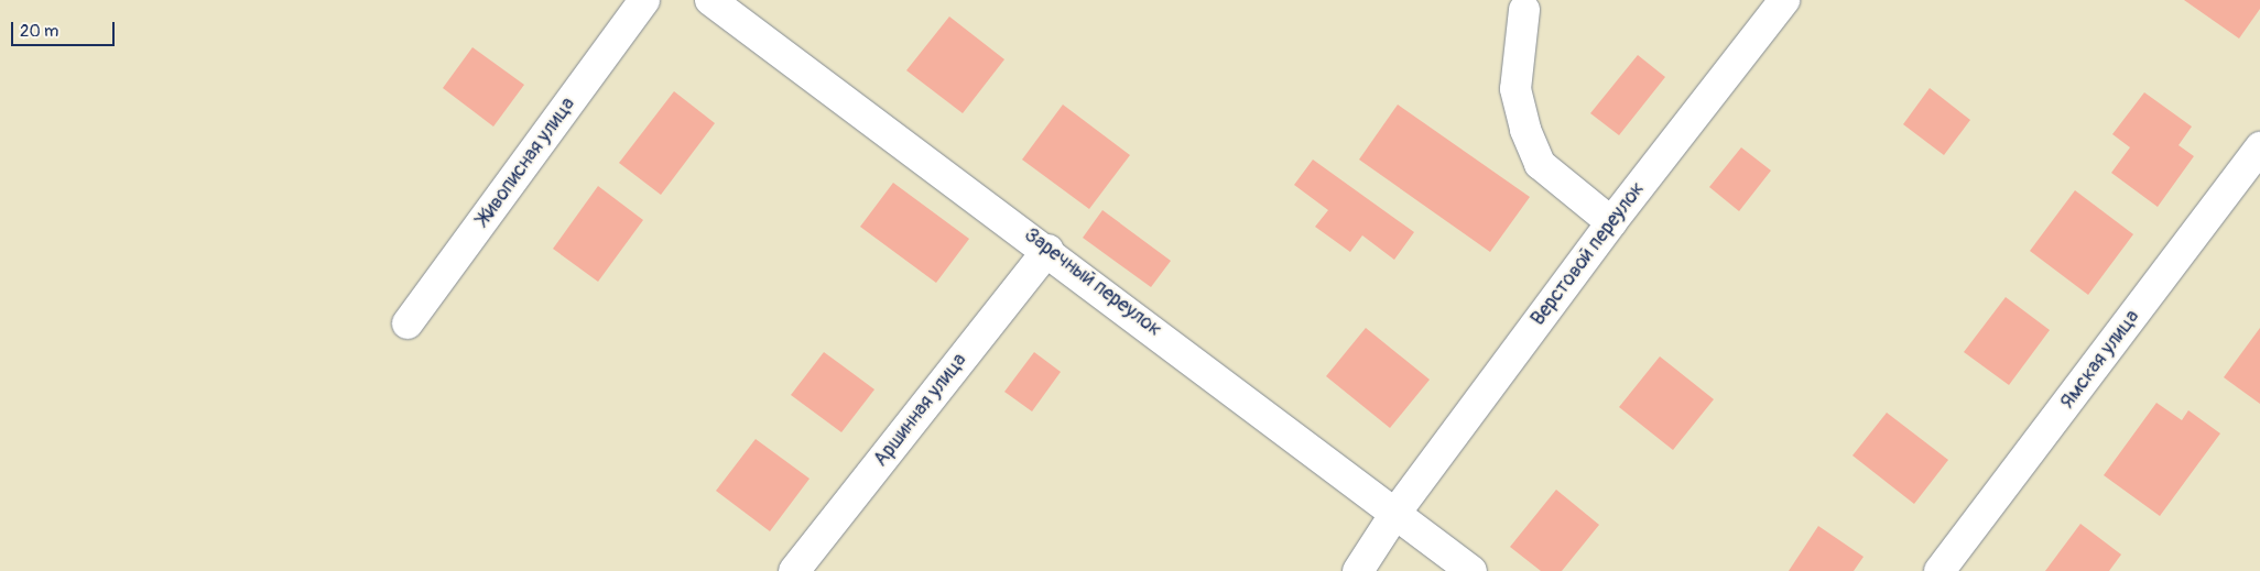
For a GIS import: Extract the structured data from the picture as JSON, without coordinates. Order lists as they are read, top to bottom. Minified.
{"streets":{"street":["Живописная улица","Верстовой переулок","Заречный переулок","Ямская улица","Аршинная улица"]},"crossings":[["Верстовой переулок","Заречный переулок"],["Заречный переулок","Аршинная улица"]],"scale_bar":"20 m"}
